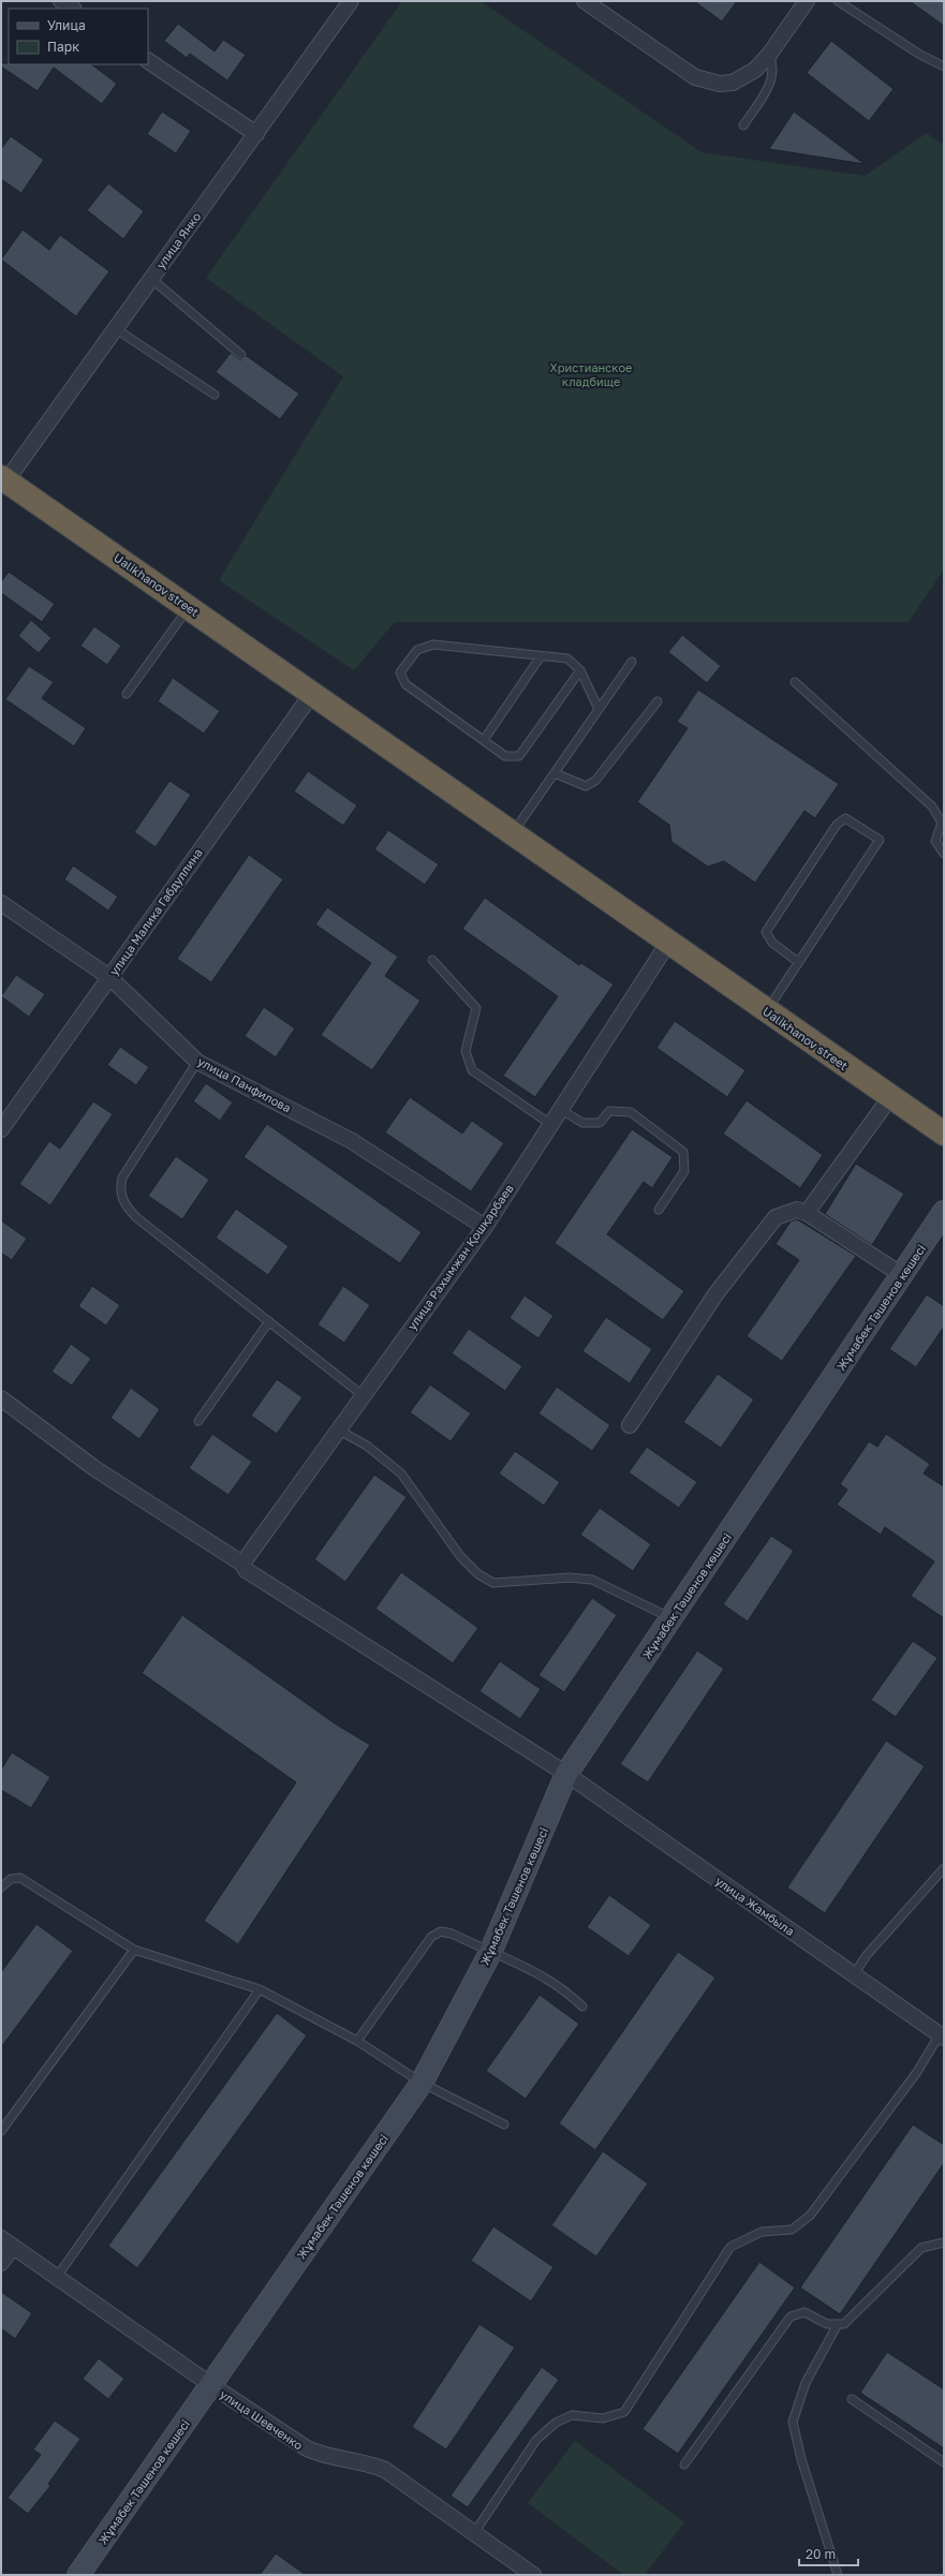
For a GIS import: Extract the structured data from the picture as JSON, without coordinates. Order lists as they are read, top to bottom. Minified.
{"streets":{"highway":["Ualikhanov street"],"main road":["Жұмабек Тәшенов көшесі"],"street":["улица Янко","улица Малика Габдуллина","улица Панфилова","улица Рахымжан Қошқарбаев","улица Жамбыла","улица Шевченко"]},"crossings":[["улица Янко","Ualikhanov street"],["Ualikhanov street","улица Малика Габдуллина"],["Ualikhanov street","улица Рахымжан Қошқарбаев"],["улица Малика Габдуллина","улица Панфилова"],["улица Панфилова","улица Рахымжан Қошқарбаев"],["улица Рахымжан Қошқарбаев","улица Жамбыла"],["Жұмабек Тәшенов көшесі","улица Жамбыла"],["Жұмабек Тәшенов көшесі","улица Шевченко"]],"parks":["Христианское кладбище"],"legend":["Улица","Парк"],"scale_bar":"20 m"}
